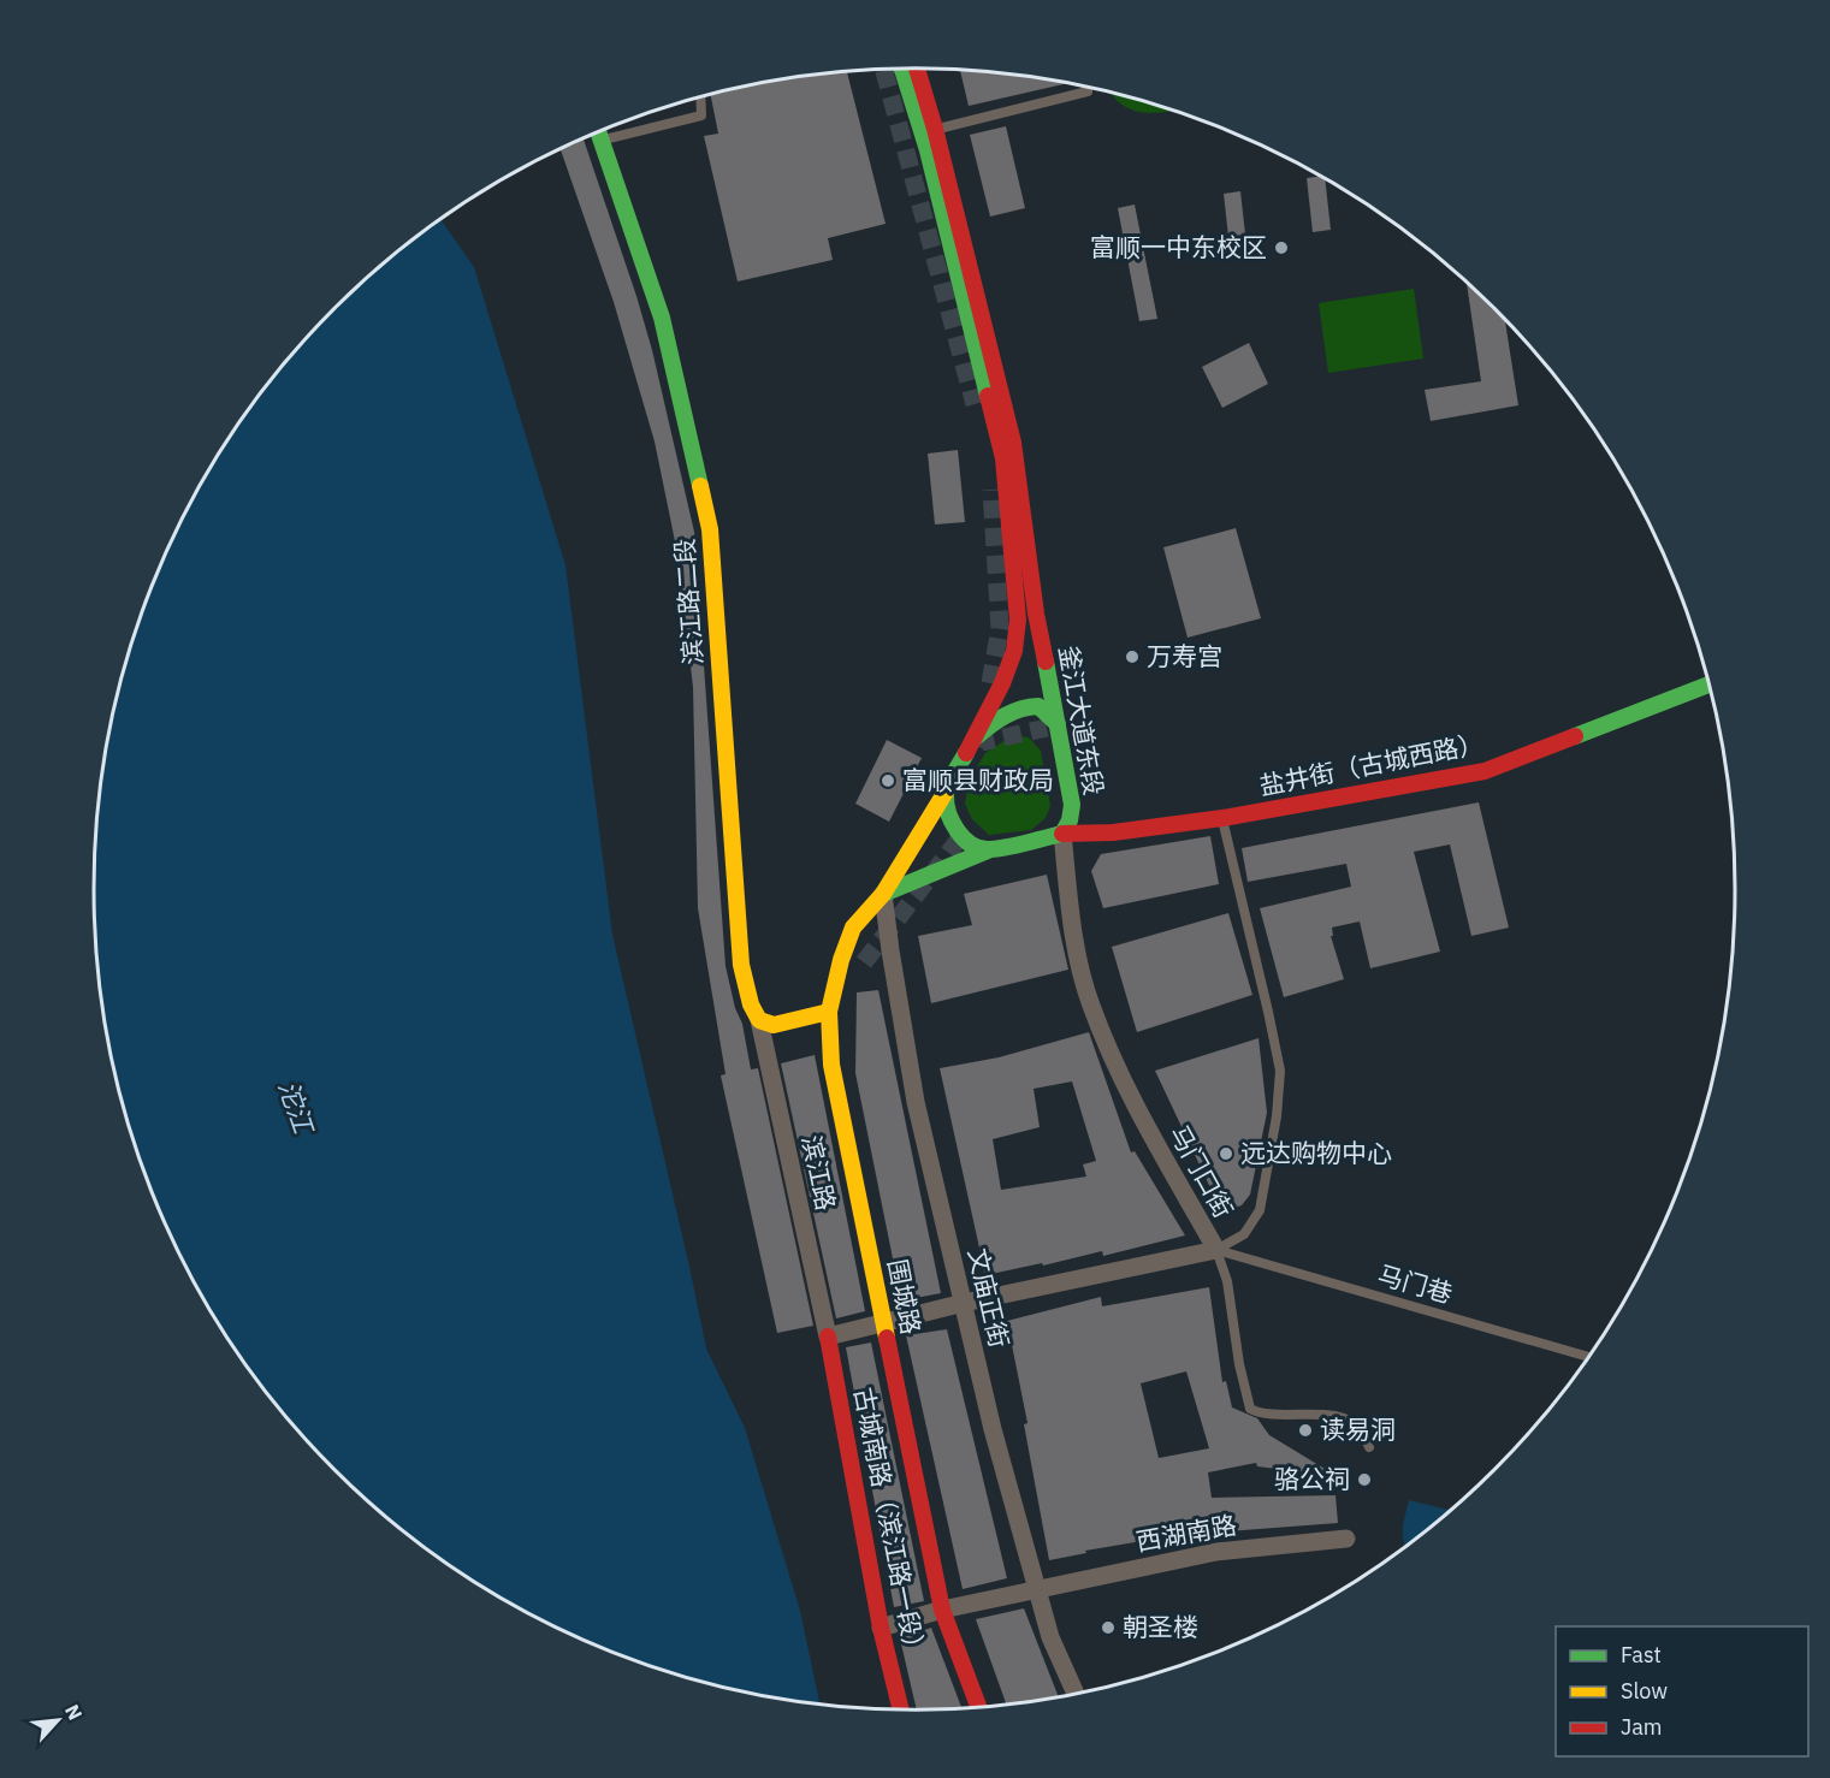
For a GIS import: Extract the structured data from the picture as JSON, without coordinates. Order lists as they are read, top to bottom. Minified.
{"streets":{"street":["滨江路二段","釜江大道东段","盐井街（古城西路）","马门口街","滨江路","围城路","文庙正街","古城南路（滨江路一段）","西湖南路"],"lane":["马门巷"]},"crossings":[["滨江路二段","滨江路"],["釜江大道东段","盐井街（古城西路）"],["釜江大道东段","马门口街"],["釜江大道东段","围城路"],["釜江大道东段","文庙正街"],["盐井街（古城西路）","马门口街"],["马门口街","马门巷"],["滨江路","古城南路（滨江路一段）"],["围城路","文庙正街"],["围城路","西湖南路"],["文庙正街","西湖南路"],["古城南路（滨江路一段）","西湖南路"]],"water":["沱江"],"places":["富顺一中东校区","万寿宫","富顺县财政局","远达购物中心","读易洞","骆公祠","朝圣楼"],"legend":["Fast","Slow","Jam"],"north":"top right"}
